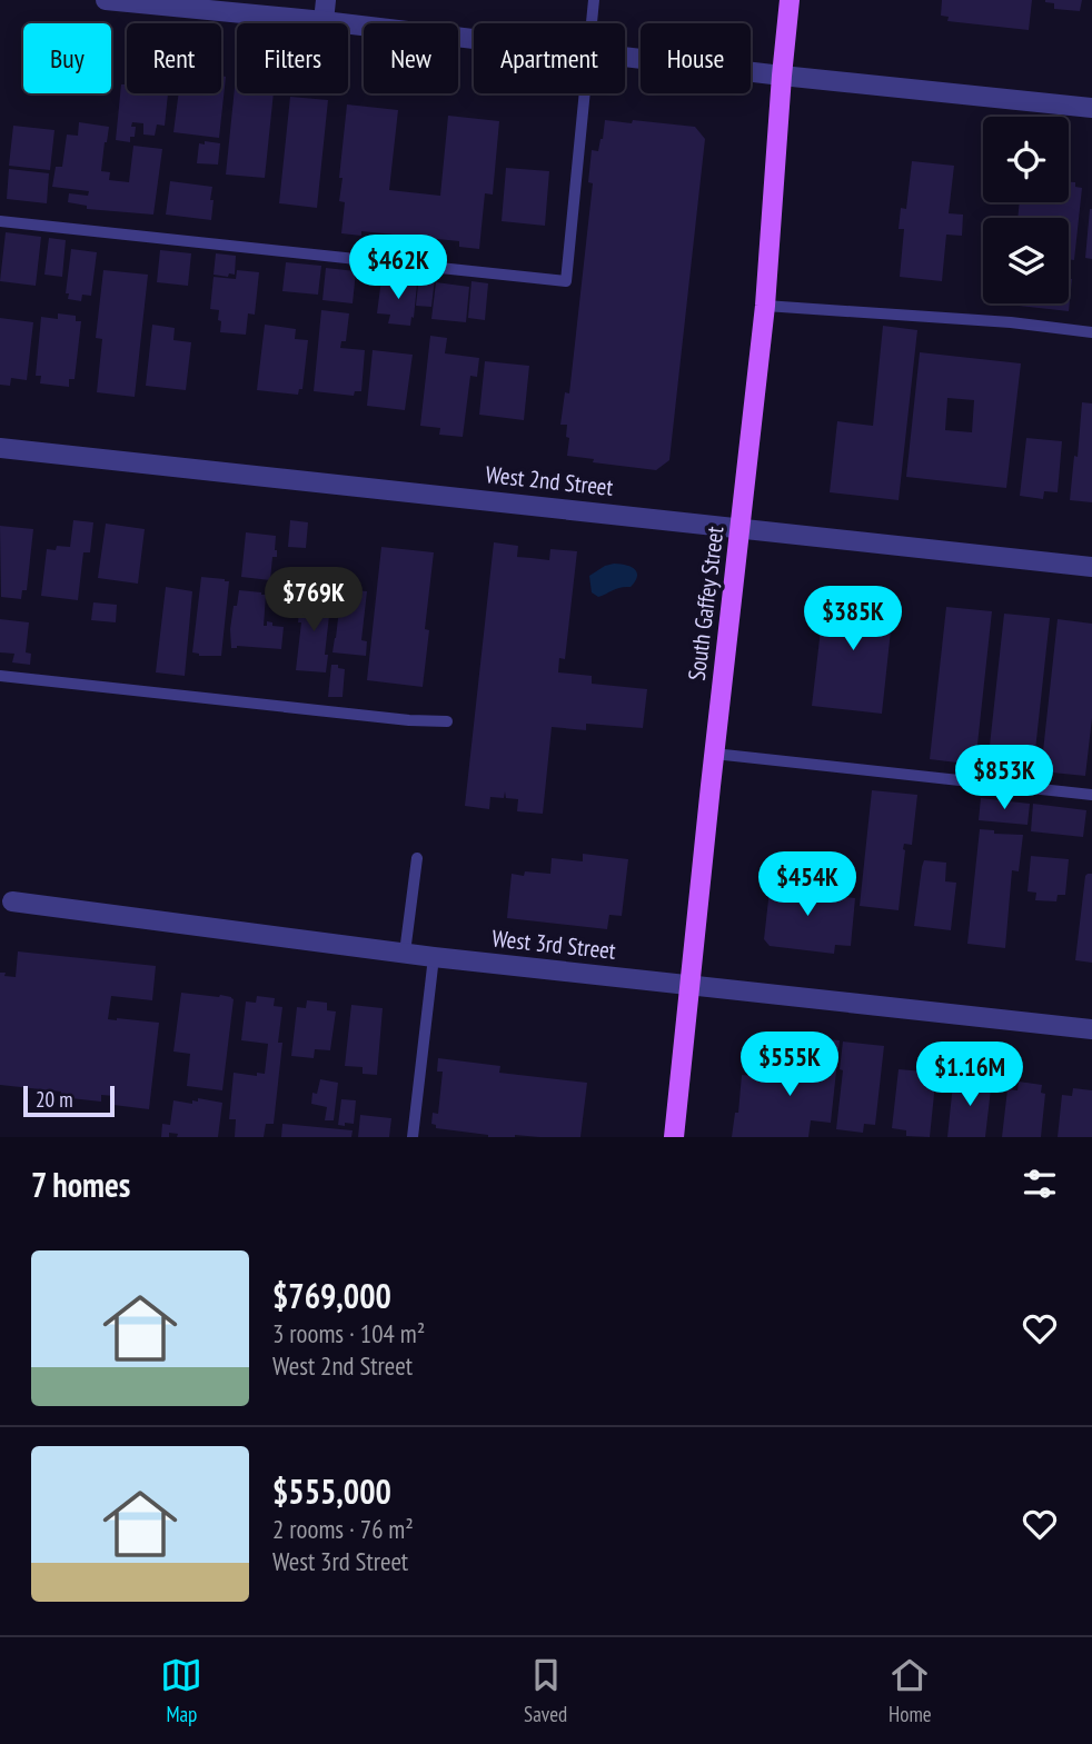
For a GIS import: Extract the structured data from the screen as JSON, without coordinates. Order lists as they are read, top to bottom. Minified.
{"streets":{"main road":["South Gaffey Street"],"street":["West 2nd Street","West 3rd Street"]},"crossings":[["West 2nd Street","South Gaffey Street"],["South Gaffey Street","West 3rd Street"]],"scale_bar":"20 m","page":{"chip":["Buy","Rent","Filters","New","Apartment","House"],"price":["$462K","$769K","$385K","$853K","$454K","$555K","$1.16M"],"scale":"20 m","heading":"7 homes","list":[{"name":"$769,000","note":"3 rooms · 104 m² · West 2nd Street"},{"name":"$555,000","note":"2 rooms · 76 m² · West 3rd Street"}],"tabs":["Map","Saved","Home"]}}
